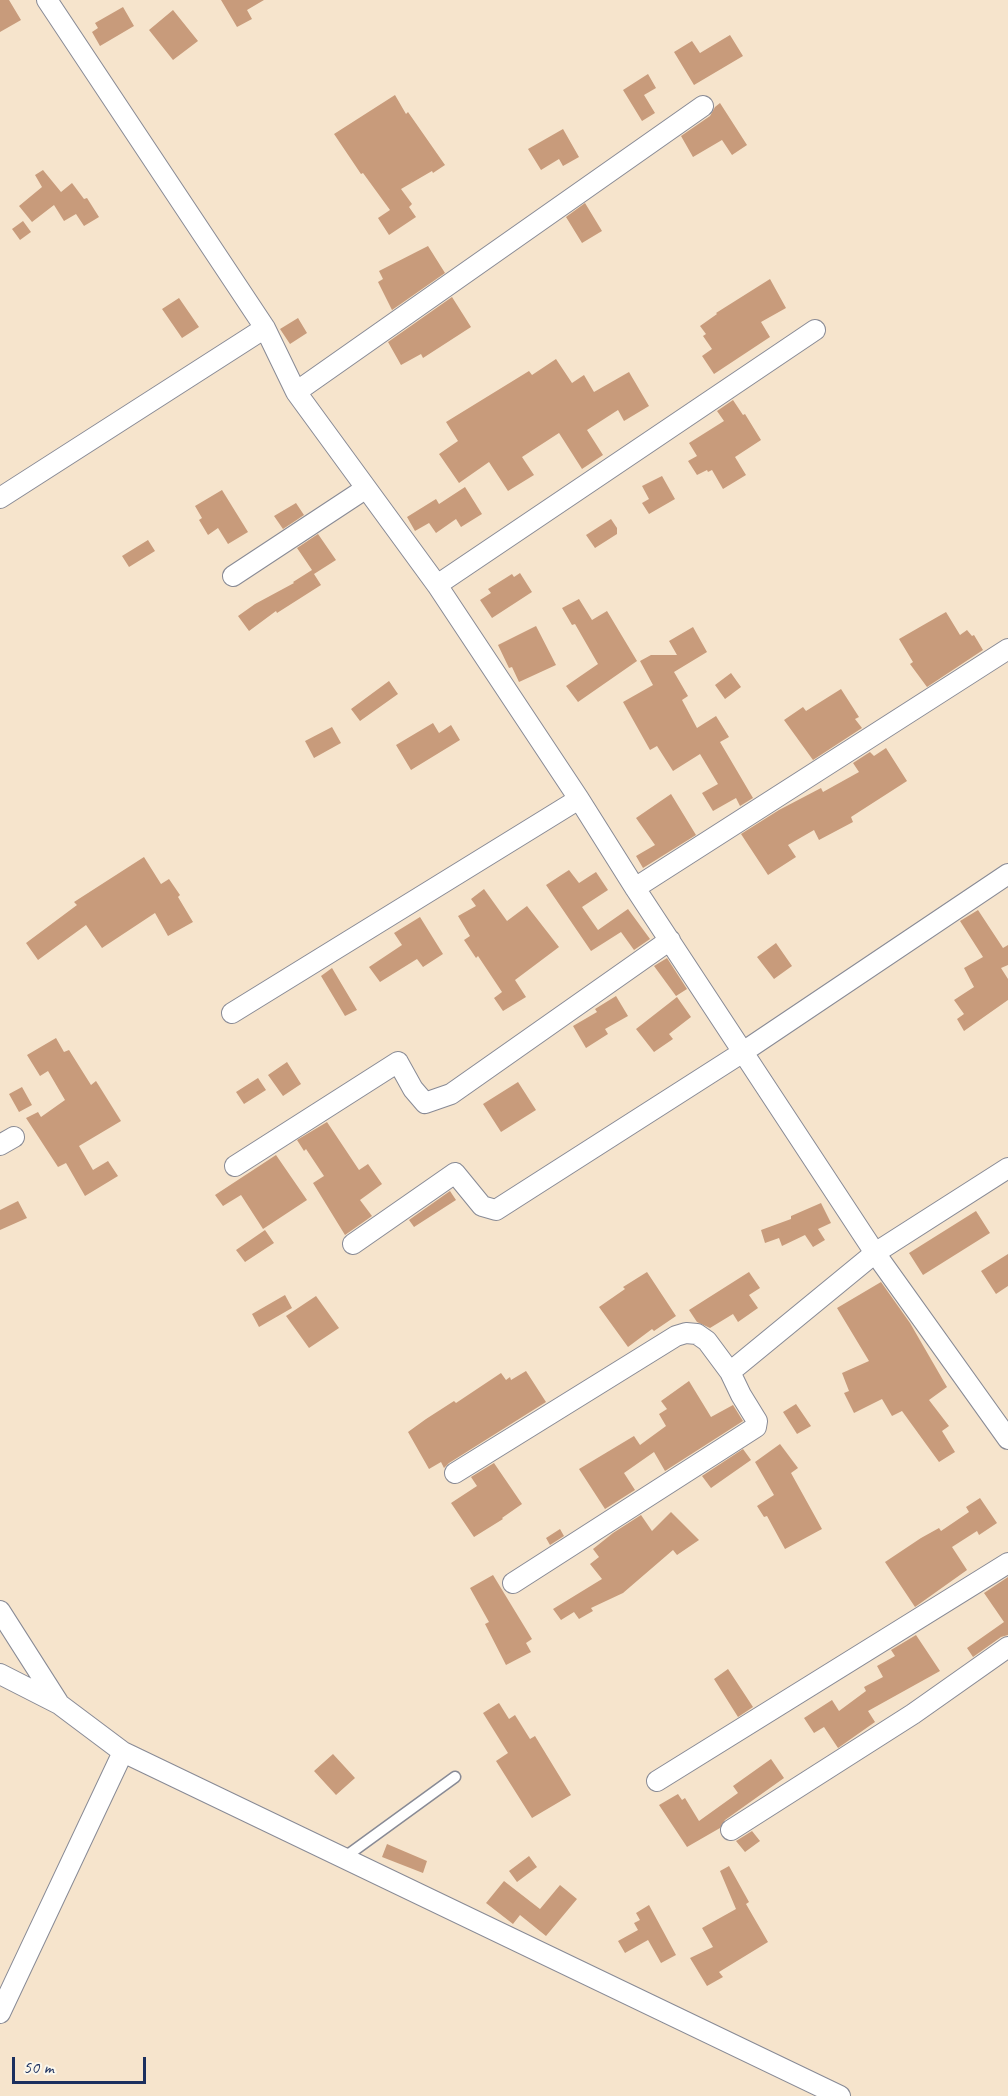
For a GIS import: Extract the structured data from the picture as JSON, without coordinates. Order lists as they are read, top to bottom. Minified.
{"scale_bar":"50 m"}
